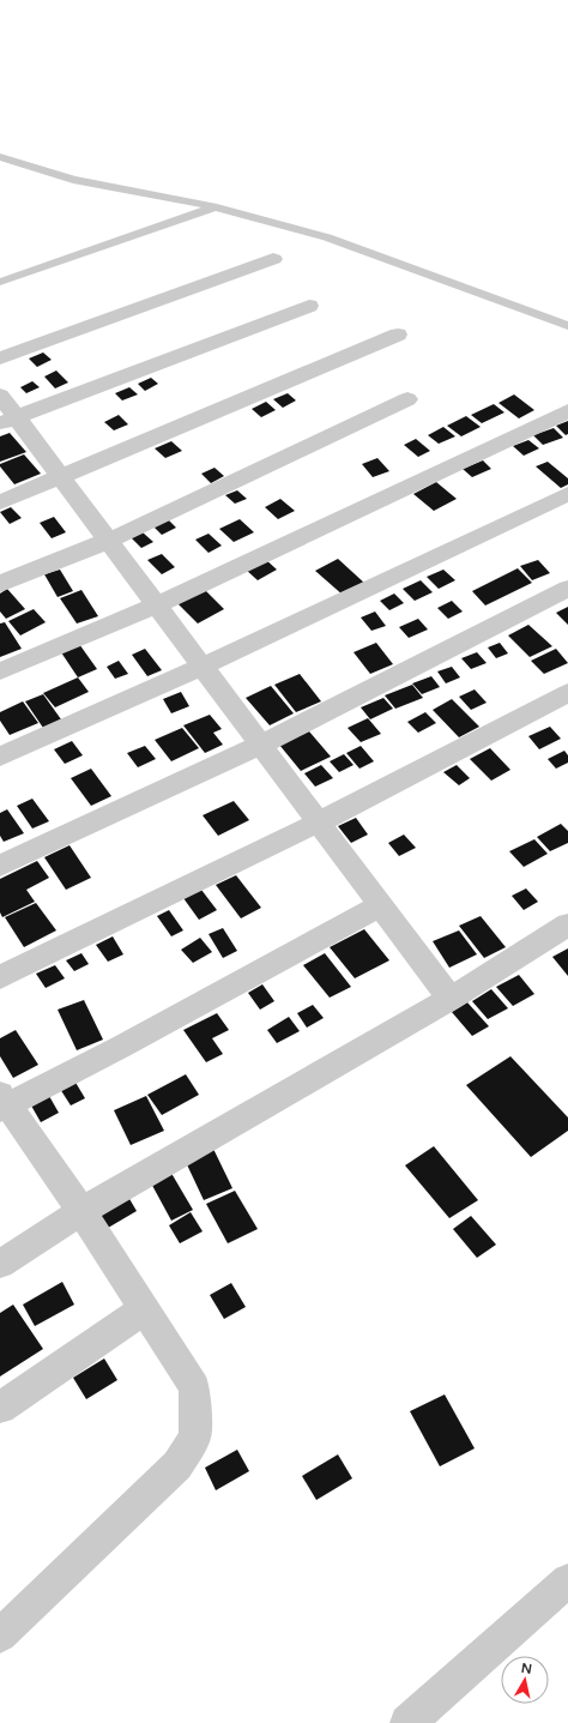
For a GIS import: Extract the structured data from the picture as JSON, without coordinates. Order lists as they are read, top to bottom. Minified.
{"north":"top"}
